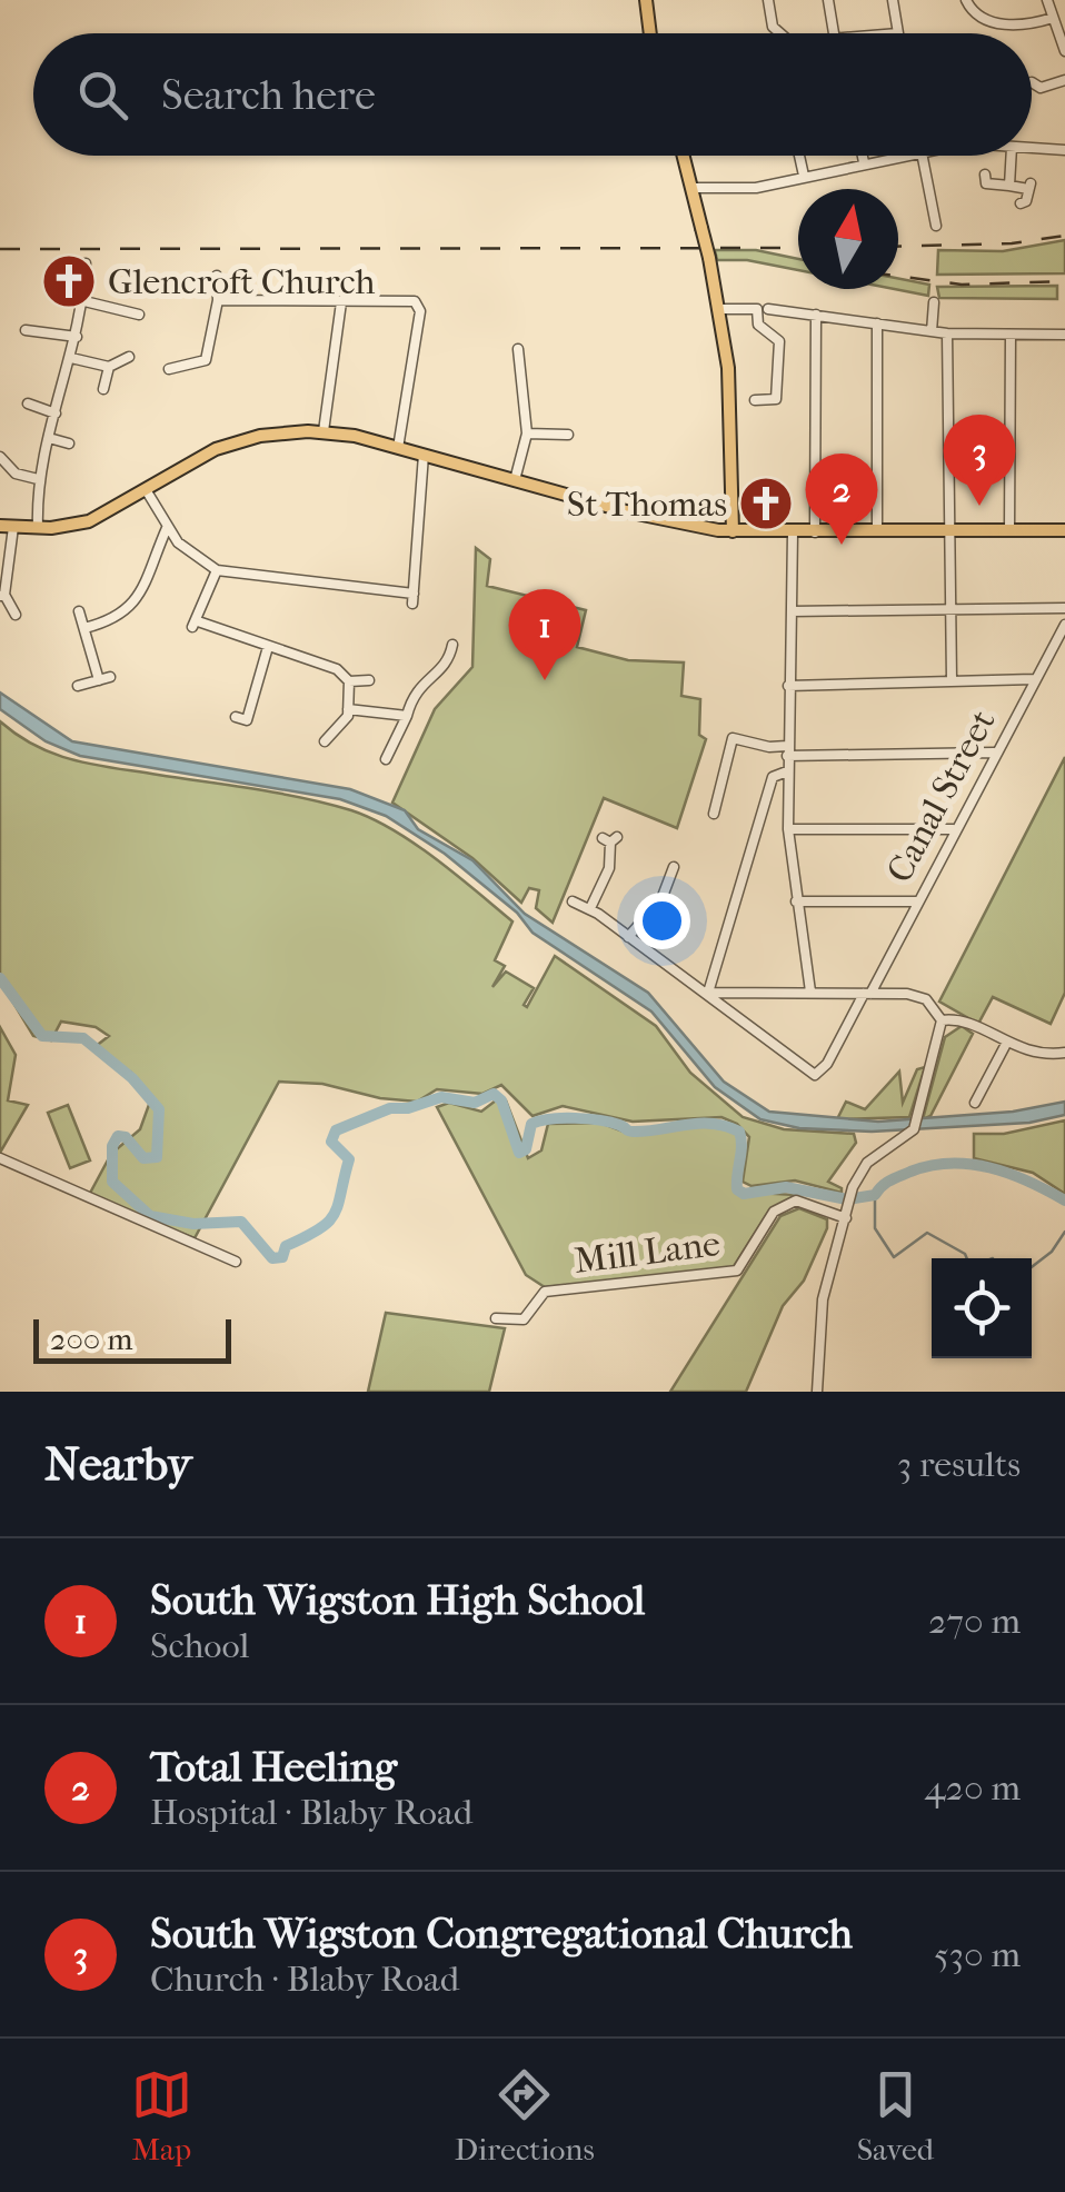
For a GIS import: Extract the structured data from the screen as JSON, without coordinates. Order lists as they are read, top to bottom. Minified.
{"streets":{"street":["Canal Street","Mill Lane"]},"places":{"church":["Glencroft Church","St Thomas"]},"scale_bar":"200 m","north":"top","page":{"search":"Search here","pins":["3","2","1"],"scale":"200 m","heading":["Nearby","3 results"],"list":[{"mark":"1","name":"South Wigston High School","note":"School","value":"270 m"},{"mark":"2","name":"Total Heeling","note":"Hospital · Blaby Road","value":"420 m"},{"mark":"3","name":"South Wigston Congregational Church","note":"Church · Blaby Road","value":"530 m"}],"nav":["Map","Directions","Saved"]}}
